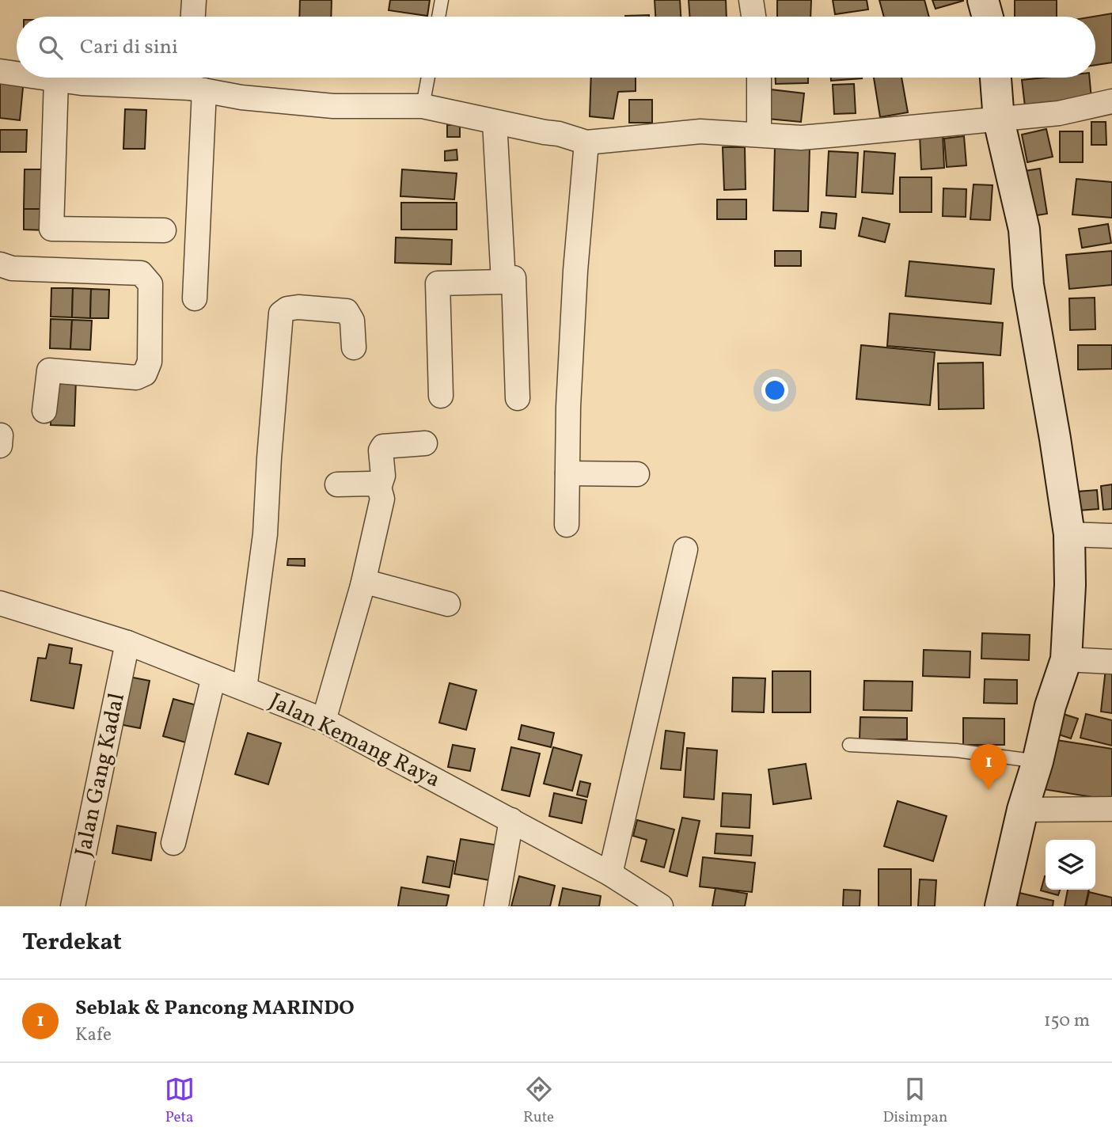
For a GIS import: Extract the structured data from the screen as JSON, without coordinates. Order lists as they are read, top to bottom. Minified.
{"streets":{"street":["Jalan Kemang Raya","Jalan Gang Kadal"]},"crossings":[["Jalan Kemang Raya","Jalan Gang Kadal"]],"page":{"search":"Cari di sini","pins":"1","heading":"Terdekat","list":[{"mark":"1","name":"Seblak & Pancong MARINDO","note":"Kafe","value":"150 m"}],"nav":["Peta","Rute","Disimpan"]}}
